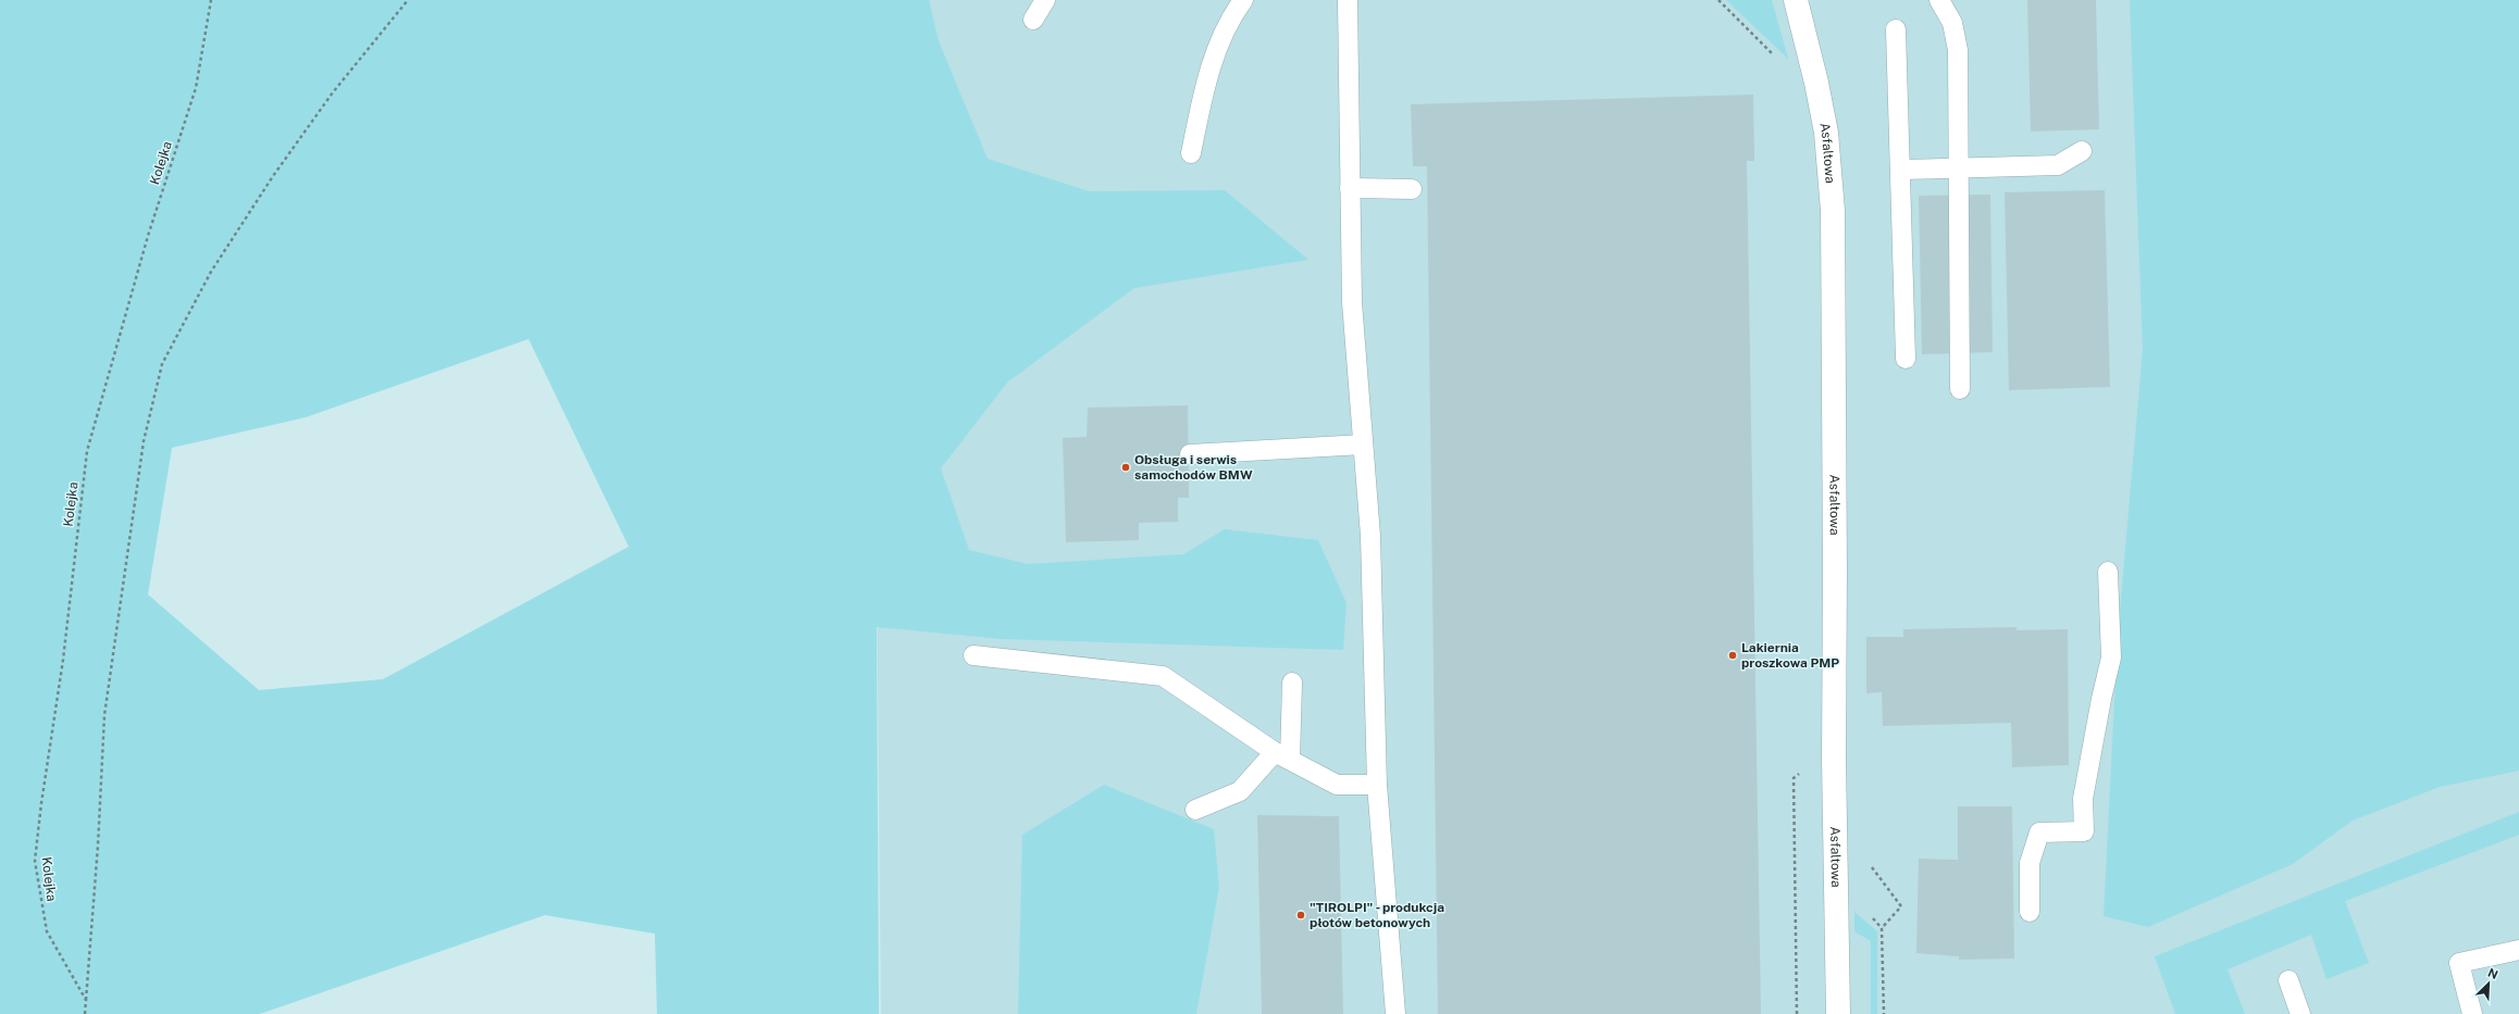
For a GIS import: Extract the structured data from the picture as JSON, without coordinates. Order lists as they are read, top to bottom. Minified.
{"streets":{"street":["Asfaltowa"],"path":["Kolejka"]},"places":["Obsługa i serwis samochodów BMW","Lakiernia proszkowa PMP","\"TIROLPI\" - produkcja płotów betonowych"],"north":"top right"}
